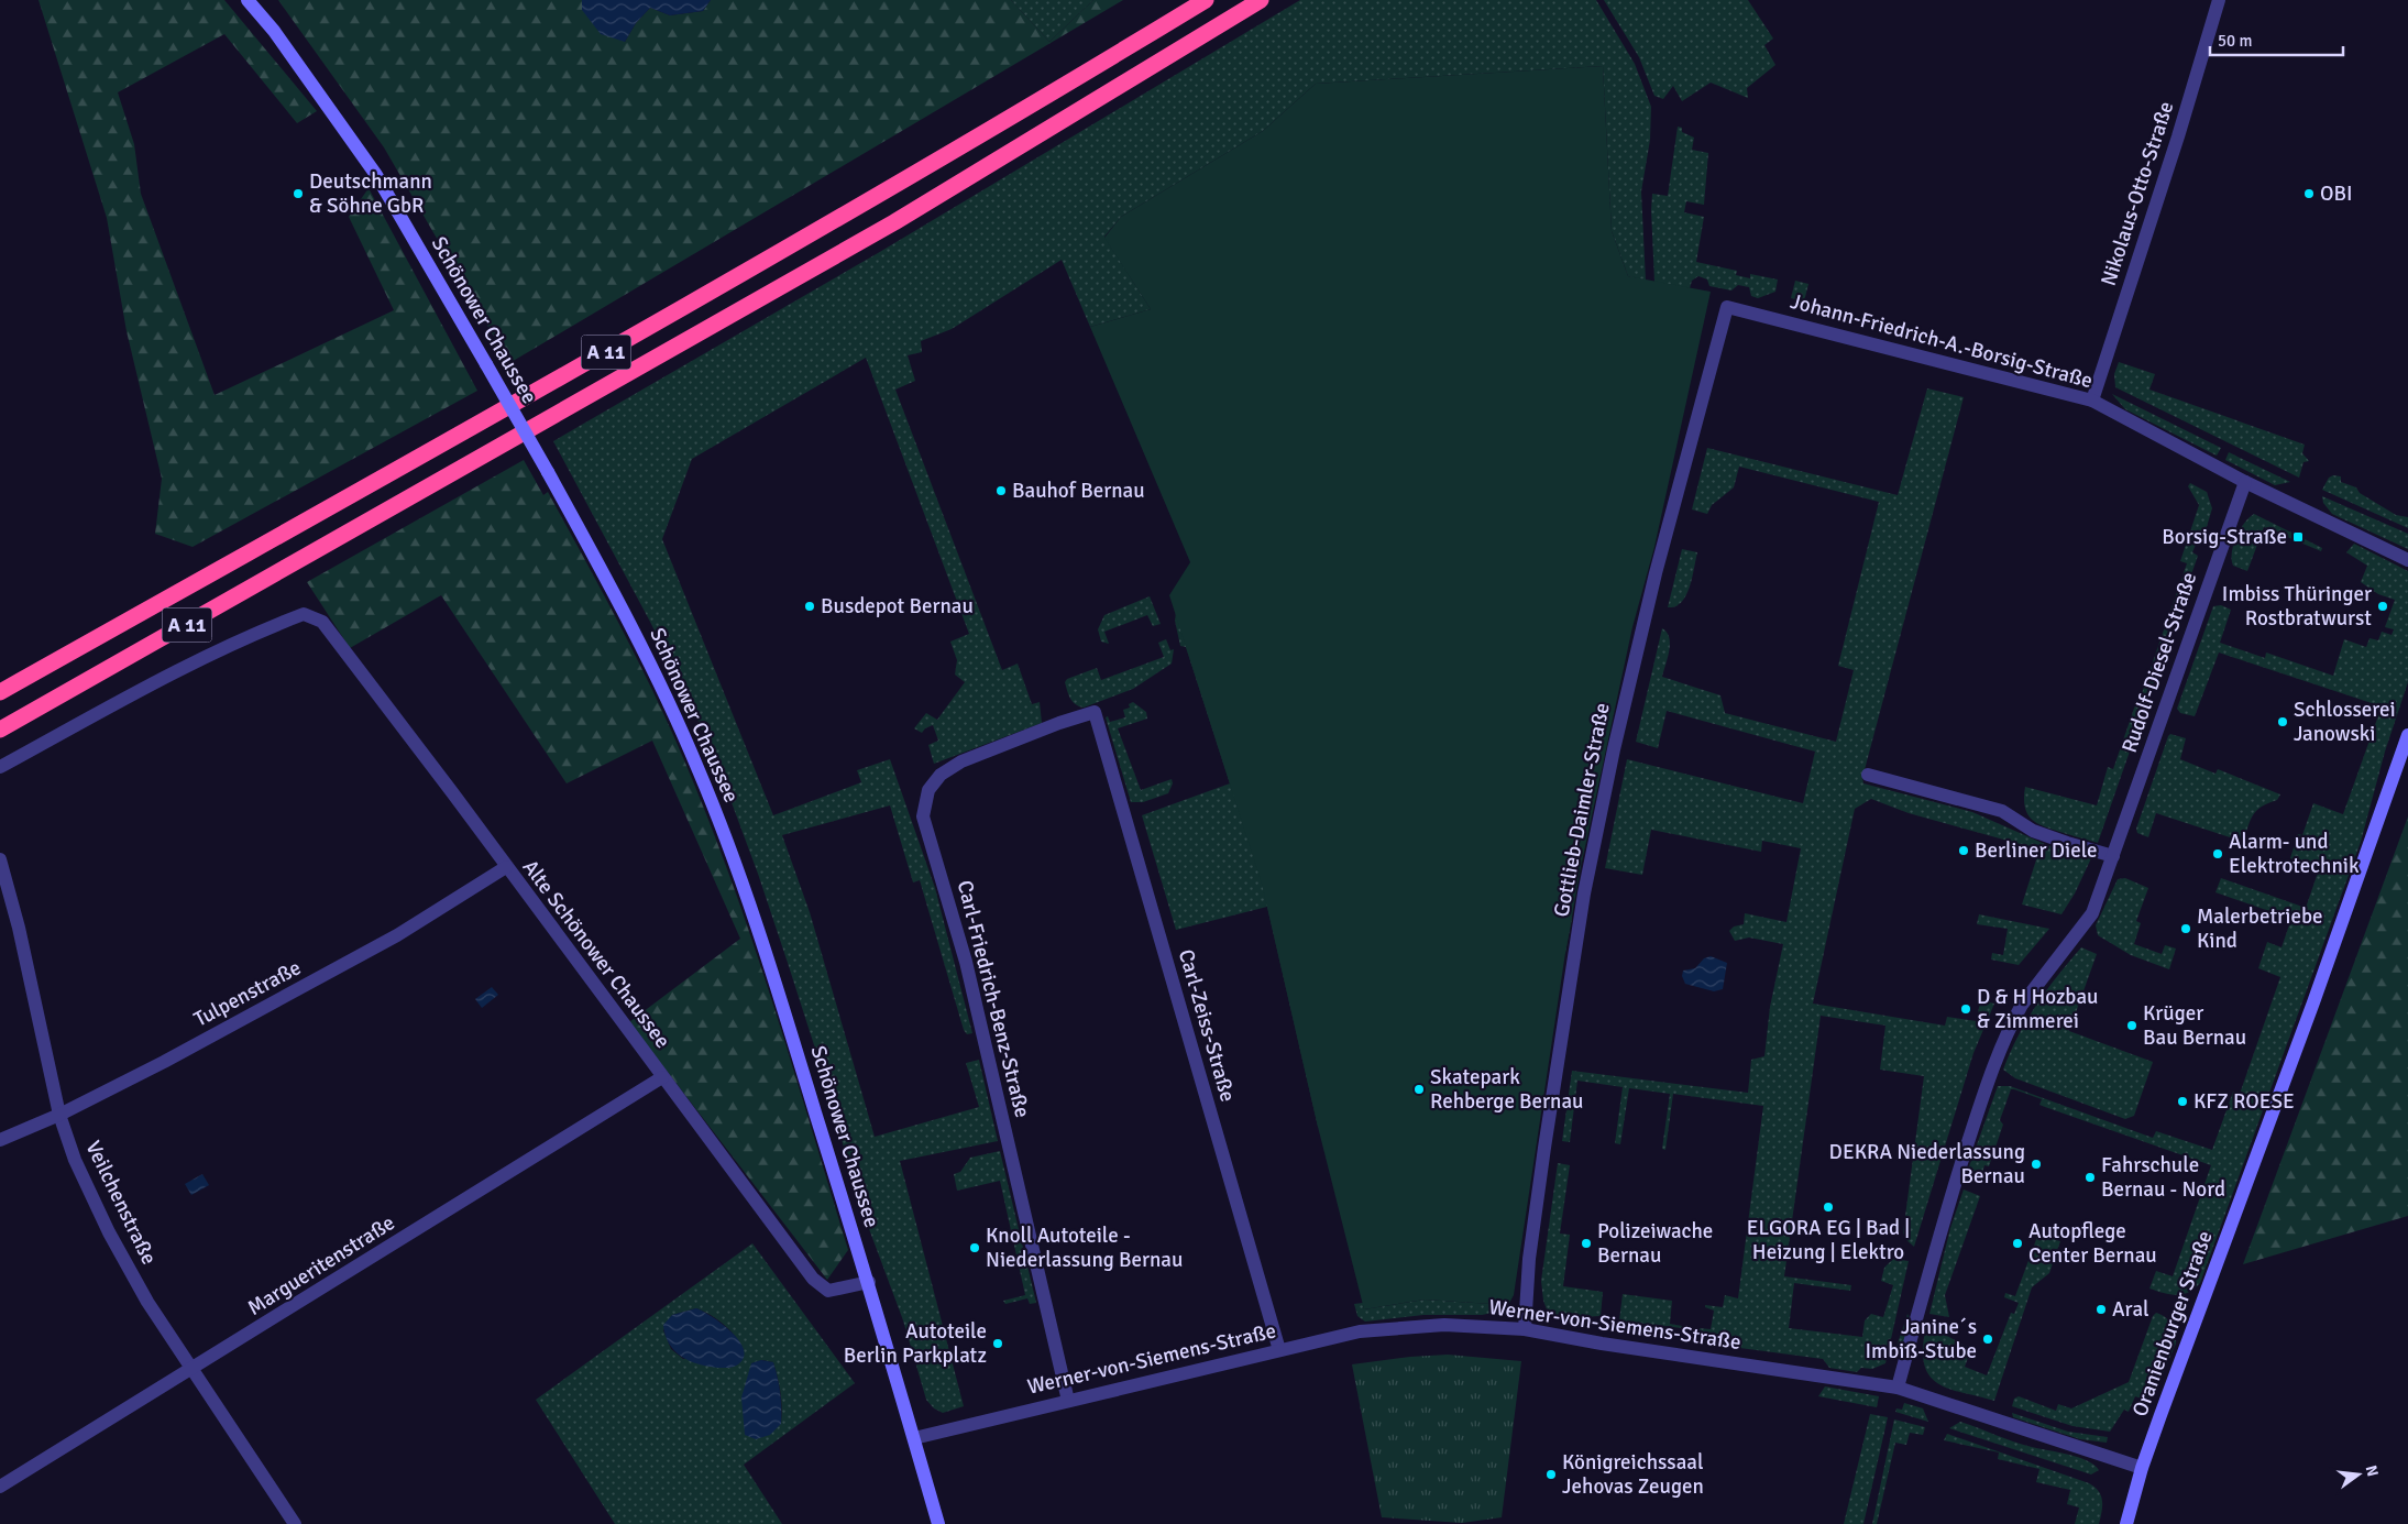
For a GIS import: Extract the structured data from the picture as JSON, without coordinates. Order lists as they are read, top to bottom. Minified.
{"streets":{"highway":["A 11"],"main road":["Schönower Chaussee","Oranienburger Straße"],"street":["Nikolaus-Otto-Straße","Johann-Friedrich-A.-Borsig-Straße","Rudolf-Diesel-Straße","Gottlieb-Daimler-Straße","Alte Schönower Chaussee","Tulpenstraße","Carl-Friedrich-Benz-Straße","Carl-Zeiss-Straße","Veilchenstraße","Margueritenstraße","Werner-von-Siemens-Straße"]},"crossings":[["Nikolaus-Otto-Straße","Johann-Friedrich-A.-Borsig-Straße"],["Schönower Chaussee","Alte Schönower Chaussee"],["Schönower Chaussee","Werner-von-Siemens-Straße"],["Johann-Friedrich-A.-Borsig-Straße","Rudolf-Diesel-Straße"],["Johann-Friedrich-A.-Borsig-Straße","Gottlieb-Daimler-Straße"],["Rudolf-Diesel-Straße","Werner-von-Siemens-Straße"],["Gottlieb-Daimler-Straße","Werner-von-Siemens-Straße"],["Alte Schönower Chaussee","Tulpenstraße"],["Alte Schönower Chaussee","Margueritenstraße"],["Tulpenstraße","Veilchenstraße"],["Carl-Friedrich-Benz-Straße","Carl-Zeiss-Straße"],["Carl-Friedrich-Benz-Straße","Werner-von-Siemens-Straße"],["Carl-Zeiss-Straße","Werner-von-Siemens-Straße"],["Veilchenstraße","Margueritenstraße"],["Oranienburger Straße","Werner-von-Siemens-Straße"]],"places":{"other":["Deutschmann & Söhne GbR","OBI","Bauhof Bernau","Busdepot Bernau","Imbiss Thüringer Rostbratwurst","Schlosserei Janowski","Berliner Diele","Alarm- und Elektrotechnik","Malerbetriebe Kind","D & H Hozbau & Zimmerei","Krüger Bau Bernau","Skatepark Rehberge Bernau","KFZ ROESE","DEKRA Niederlassung Bernau","Fahrschule Bernau - Nord","ELGORA EG | Bad | Heizung | Elektro","Polizeiwache Bernau","Autopflege Center Bernau","Knoll Autoteile - Niederlassung Bernau","Aral","Janine´s Imbiß-Stube","Autoteile Berlin Parkplatz","Königreichssaal Jehovas Zeugen"],"transit":["Borsig-Straße"]},"scale_bar":"50 m","north":"right"}
